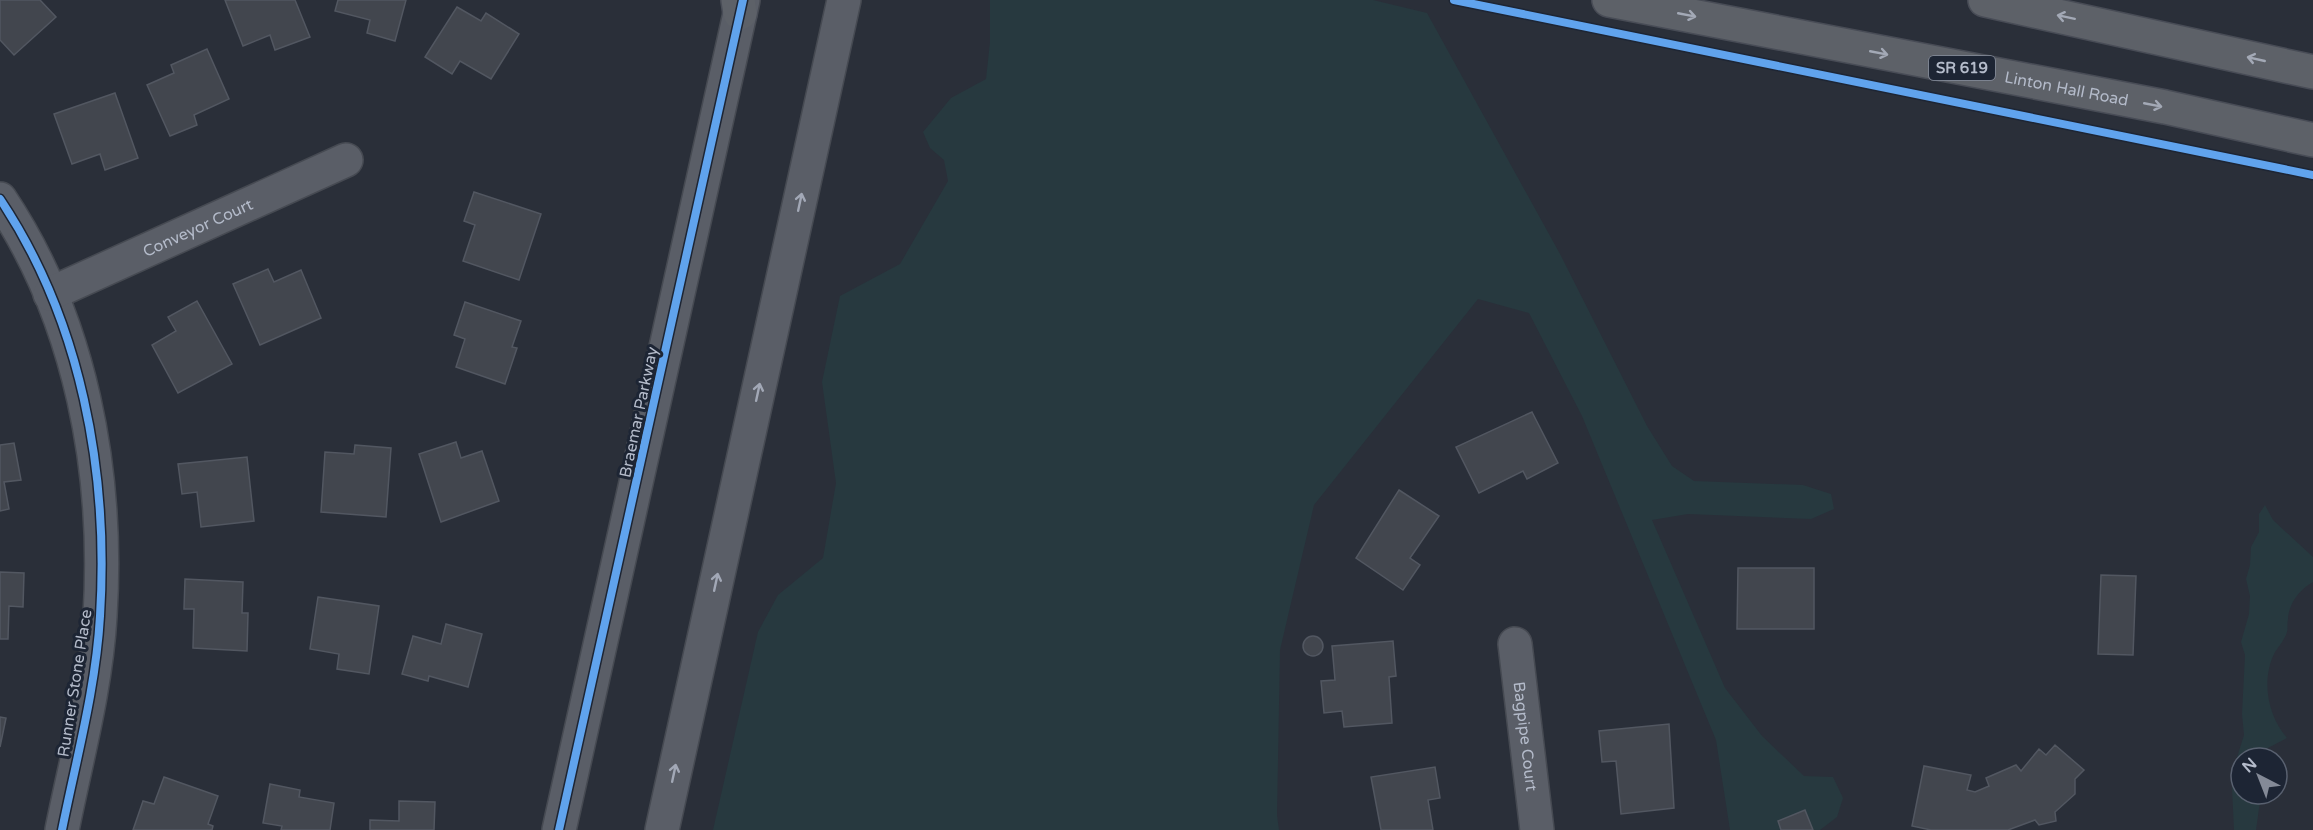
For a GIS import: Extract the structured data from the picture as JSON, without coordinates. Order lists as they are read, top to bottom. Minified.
{"streets":{"main road":["SR 619","Linton Hall Road"],"street":["Conveyor Court","Braemar Parkway","Runner Stone Place","Bagpipe Court"]},"crossings":[["Conveyor Court","Runner Stone Place"]],"north":"top left"}
